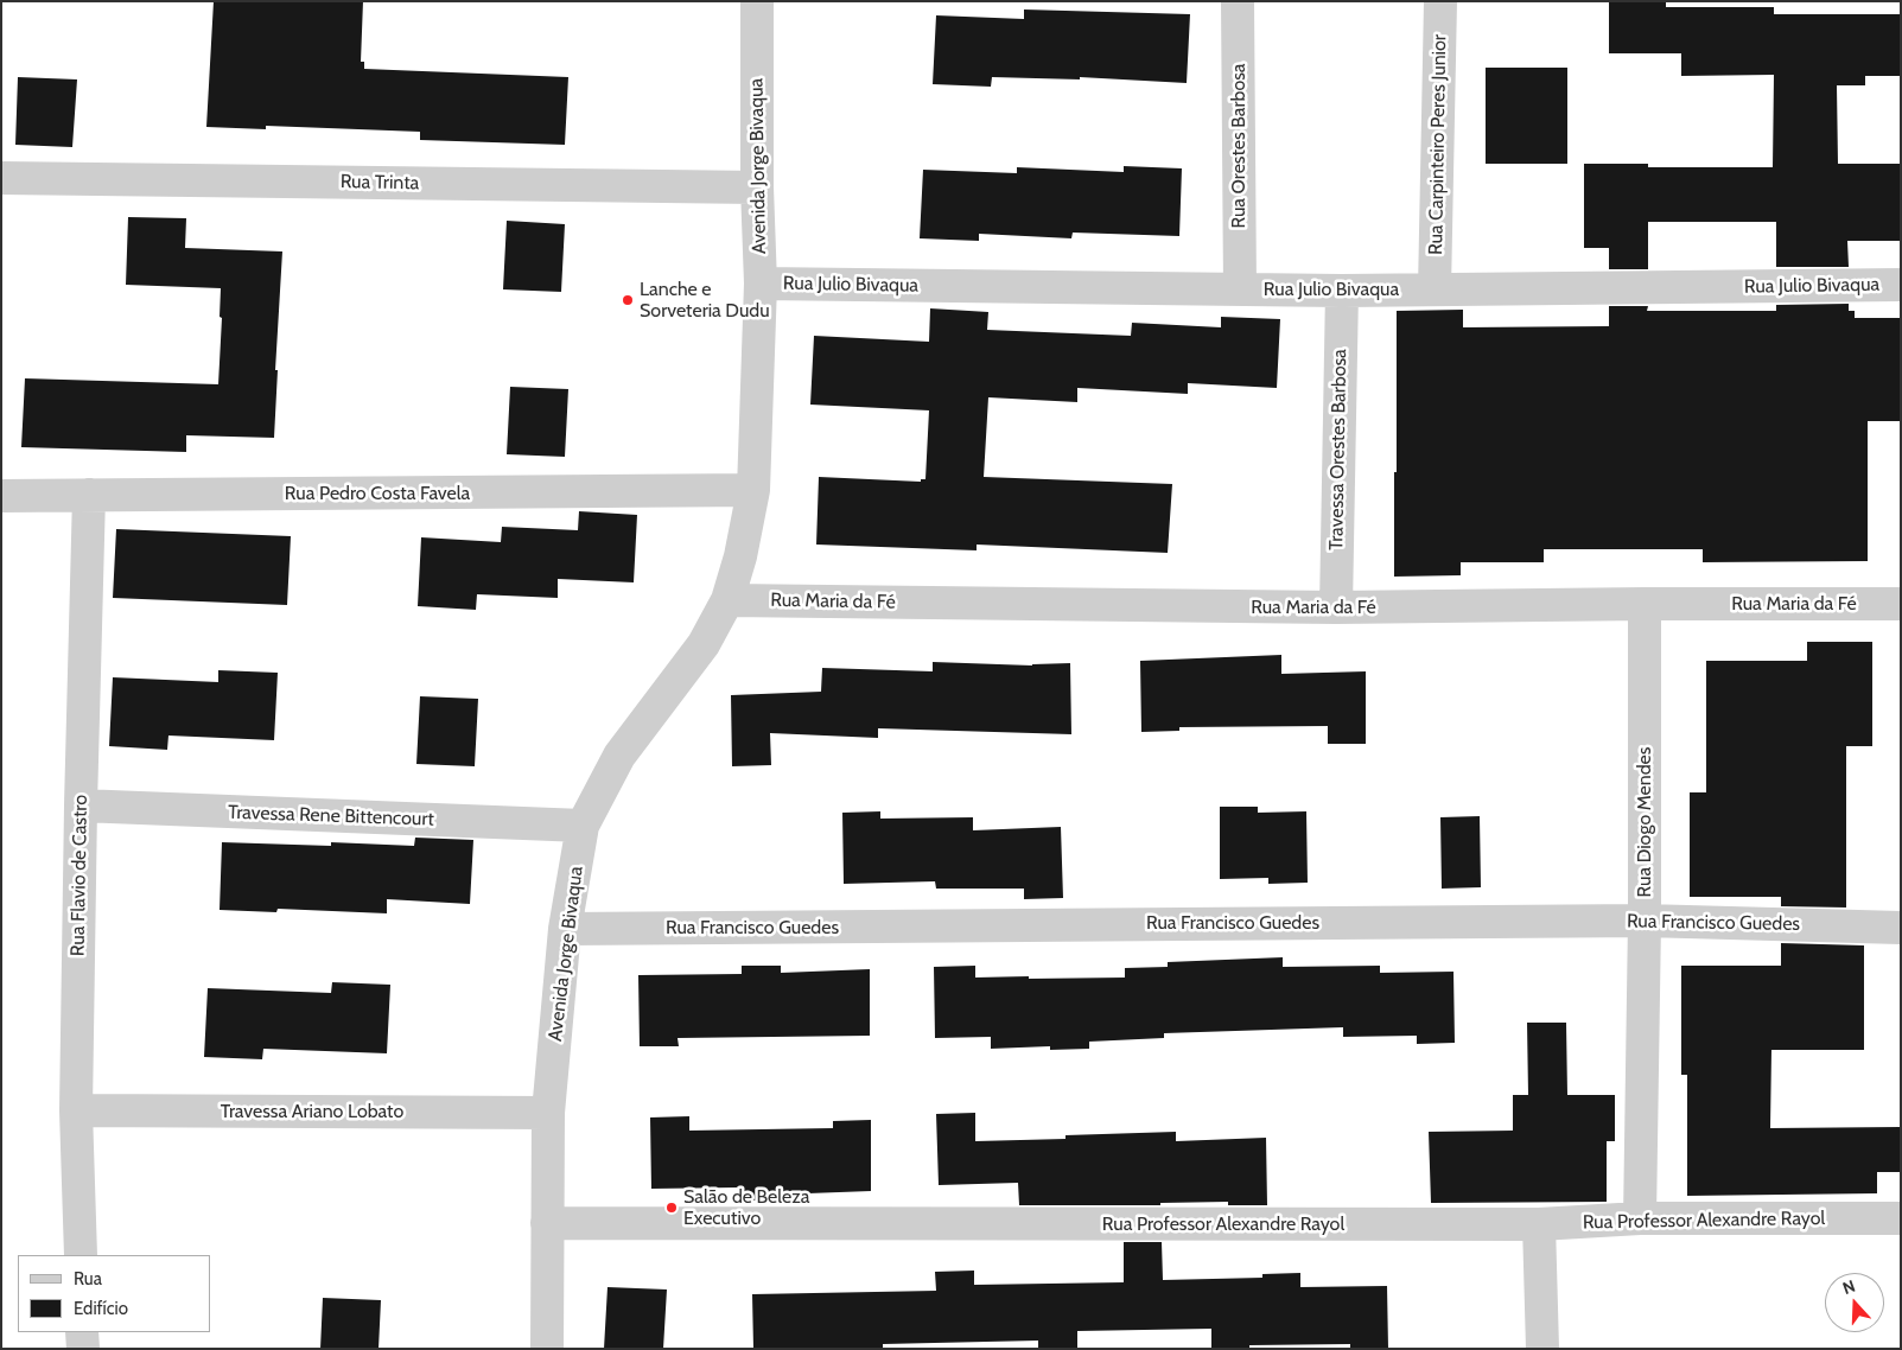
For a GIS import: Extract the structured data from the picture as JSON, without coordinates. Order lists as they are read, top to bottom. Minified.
{"streets":{"street":["Rua Carpinteiro Peres Junior","Rua Orestes Barbosa","Avenida Jorge Bivaqua","Rua Trinta","Rua Julio Bivaqua","Travessa Orestes Barbosa","Rua Pedro Costa Favela","Rua Maria da Fé","Travessa Rene Bittencourt","Rua Diogo Mendes","Rua Flavio de Castro","Rua Francisco Guedes","Travessa Ariano Lobato","Rua Professor Alexandre Rayol"]},"crossings":[["Rua Carpinteiro Peres Junior","Rua Julio Bivaqua"],["Rua Orestes Barbosa","Rua Julio Bivaqua"],["Avenida Jorge Bivaqua","Rua Trinta"],["Avenida Jorge Bivaqua","Rua Julio Bivaqua"],["Avenida Jorge Bivaqua","Rua Pedro Costa Favela"],["Avenida Jorge Bivaqua","Rua Maria da Fé"],["Avenida Jorge Bivaqua","Travessa Rene Bittencourt"],["Avenida Jorge Bivaqua","Rua Francisco Guedes"],["Avenida Jorge Bivaqua","Travessa Ariano Lobato"],["Avenida Jorge Bivaqua","Rua Professor Alexandre Rayol"],["Rua Julio Bivaqua","Travessa Orestes Barbosa"],["Travessa Orestes Barbosa","Rua Maria da Fé"],["Rua Pedro Costa Favela","Rua Flavio de Castro"],["Rua Maria da Fé","Rua Diogo Mendes"],["Travessa Rene Bittencourt","Rua Flavio de Castro"],["Rua Diogo Mendes","Rua Francisco Guedes"],["Rua Diogo Mendes","Rua Professor Alexandre Rayol"],["Rua Flavio de Castro","Travessa Ariano Lobato"]],"places":["Lanche e Sorveteria Dudu","Salão de Beleza Executivo"],"legend":["Rua","Edifício"],"north":"top"}
